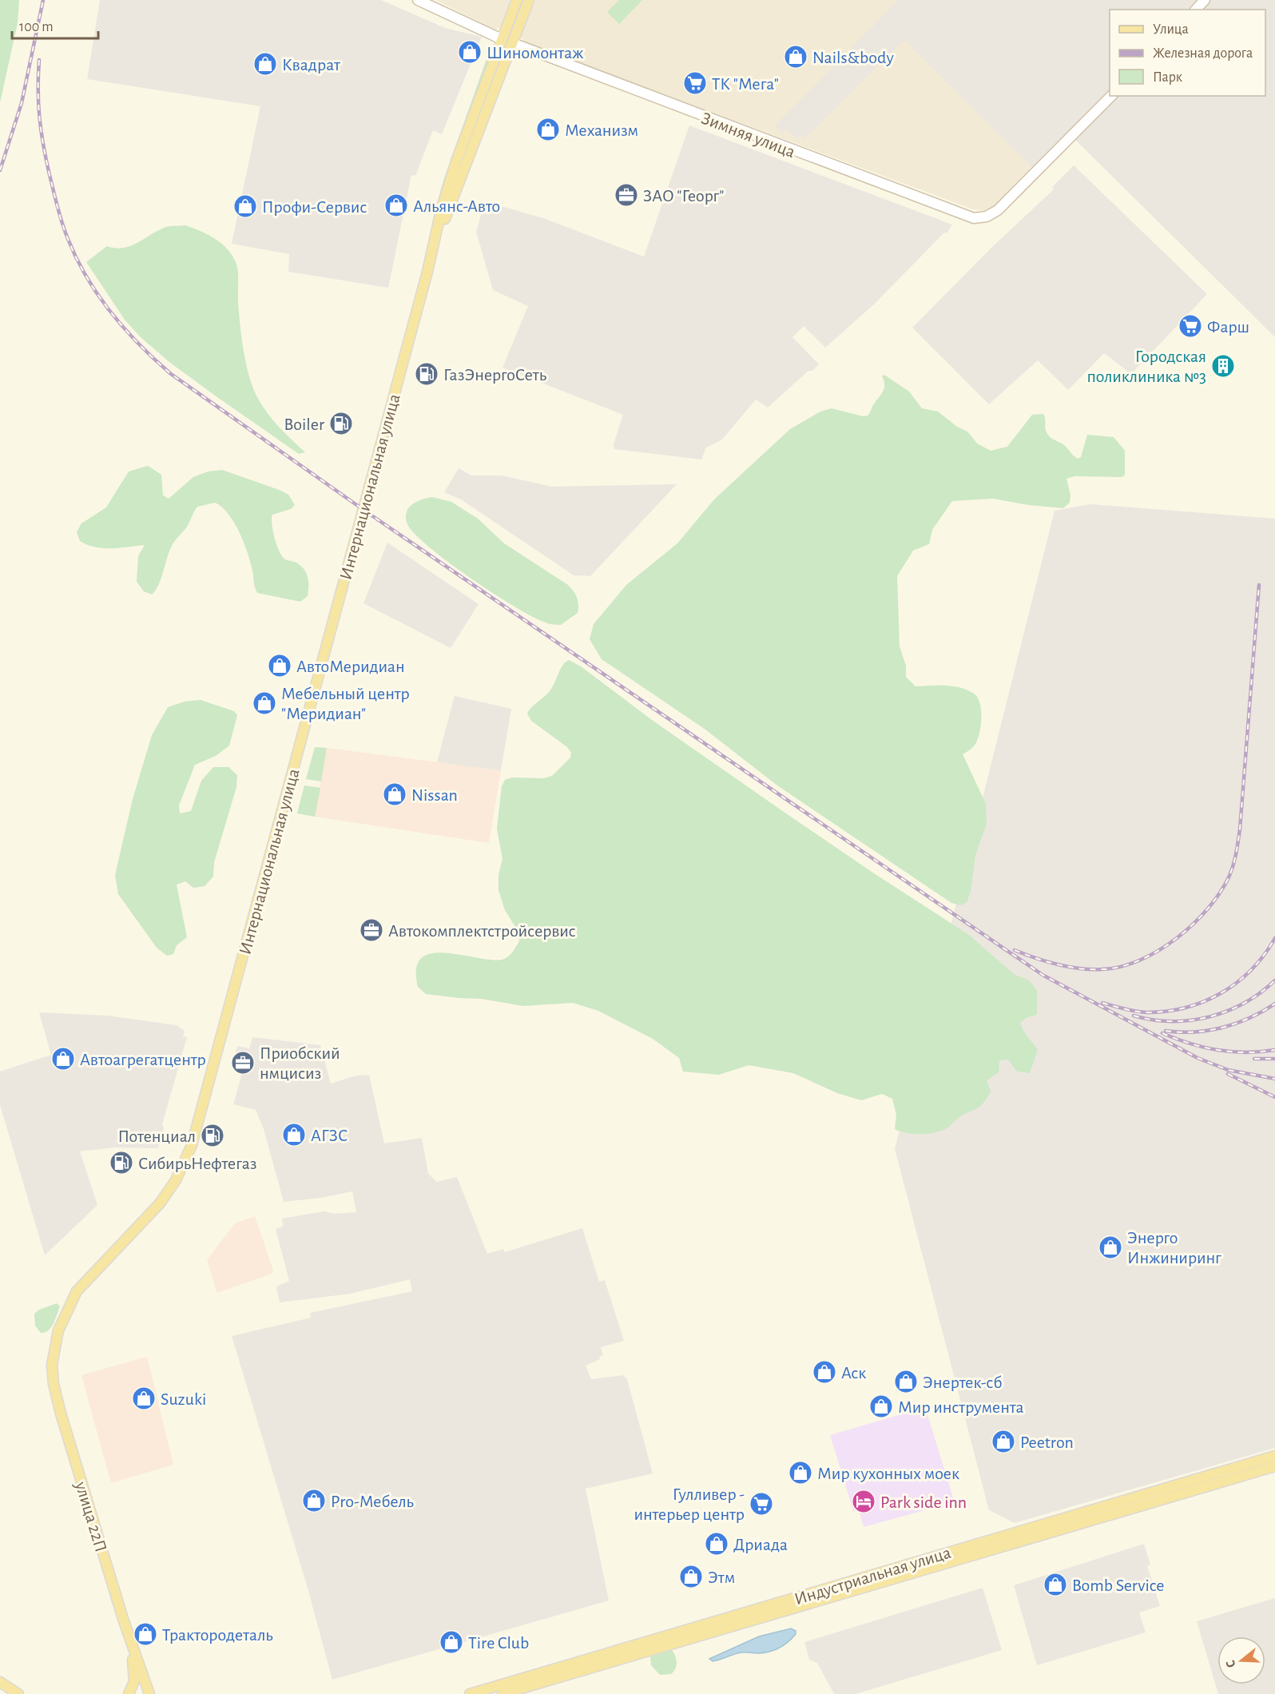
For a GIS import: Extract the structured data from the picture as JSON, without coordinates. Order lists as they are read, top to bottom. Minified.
{"streets":{"main road":["Зимняя улица","Интернациональная улица","улица 22П","Индустриальная улица"]},"crossings":[["Зимняя улица","Интернациональная улица"],["Интернациональная улица","улица 22П"]],"places":{"shop":["Шиномонтаж","Nails&body","Квадрат","Механизм","Альянс-Авто","Профи-Сервис","АвтоМеридиан","Мебельный центр \"Меридиан\"","Nissan","Автоагрегатцентр","АГЗС","Энерго Инжиниринг","Аск","Энертек-сб","Suzuki","Мир инструмента","Peetron","Мир кухонных моек","Pro-Мебель","Дриада","Этм","Bomb Service","Трактородеталь","Tire Club"],"supermarket":["ТК \"Мега\"","Фарш","Гулливер - интерьер центр"],"office":["ЗАО \"Георг\"","Автокомплектстройсервис","Приобский нмцисиз"],"building":["Городская поликлиника №3"],"fuel station":["ГазЭнергоСеть","Boiler","Потенциал","СибирьНефтегаз"],"hotel":["Park side inn"]},"legend":["Улица","Железная дорога","Парк"],"scale_bar":"100 m","north":"left"}
